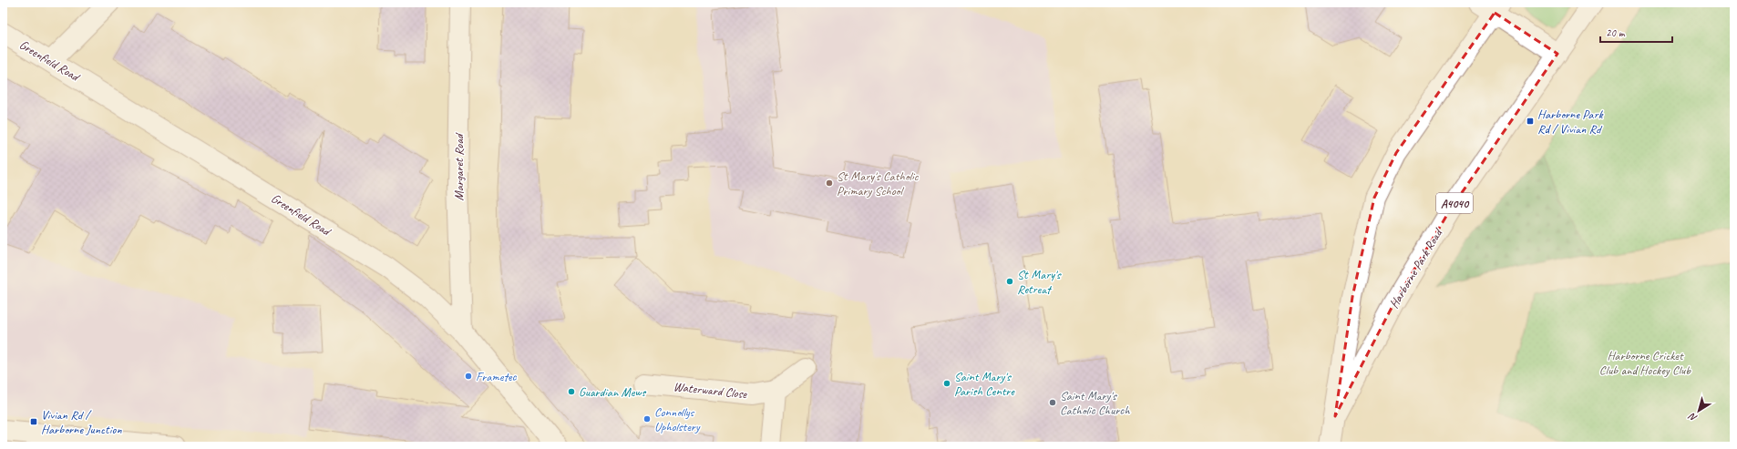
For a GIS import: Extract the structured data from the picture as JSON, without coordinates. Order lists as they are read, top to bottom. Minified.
{"streets":{"street":["Greenfield Road","Margaret Road","A4040","Harborne Park Road","Waterward Close"]},"crossings":[["Greenfield Road","Margaret Road"]],"parks":["Harborne Cricket Club and Hockey Club"],"places":{"transit":["Harborne Park Rd / Vivian Rd","Vivian Rd / Harborne Junction"],"other":["St Mary's Catholic Primary School","St Mary's Retreat","Frametec","Saint Mary's Parish Centre","Guardian Mews","Saint Mary's Catholic Church","Connollys Upholstery"]},"scale_bar":"20 m","north":"bottom left"}
